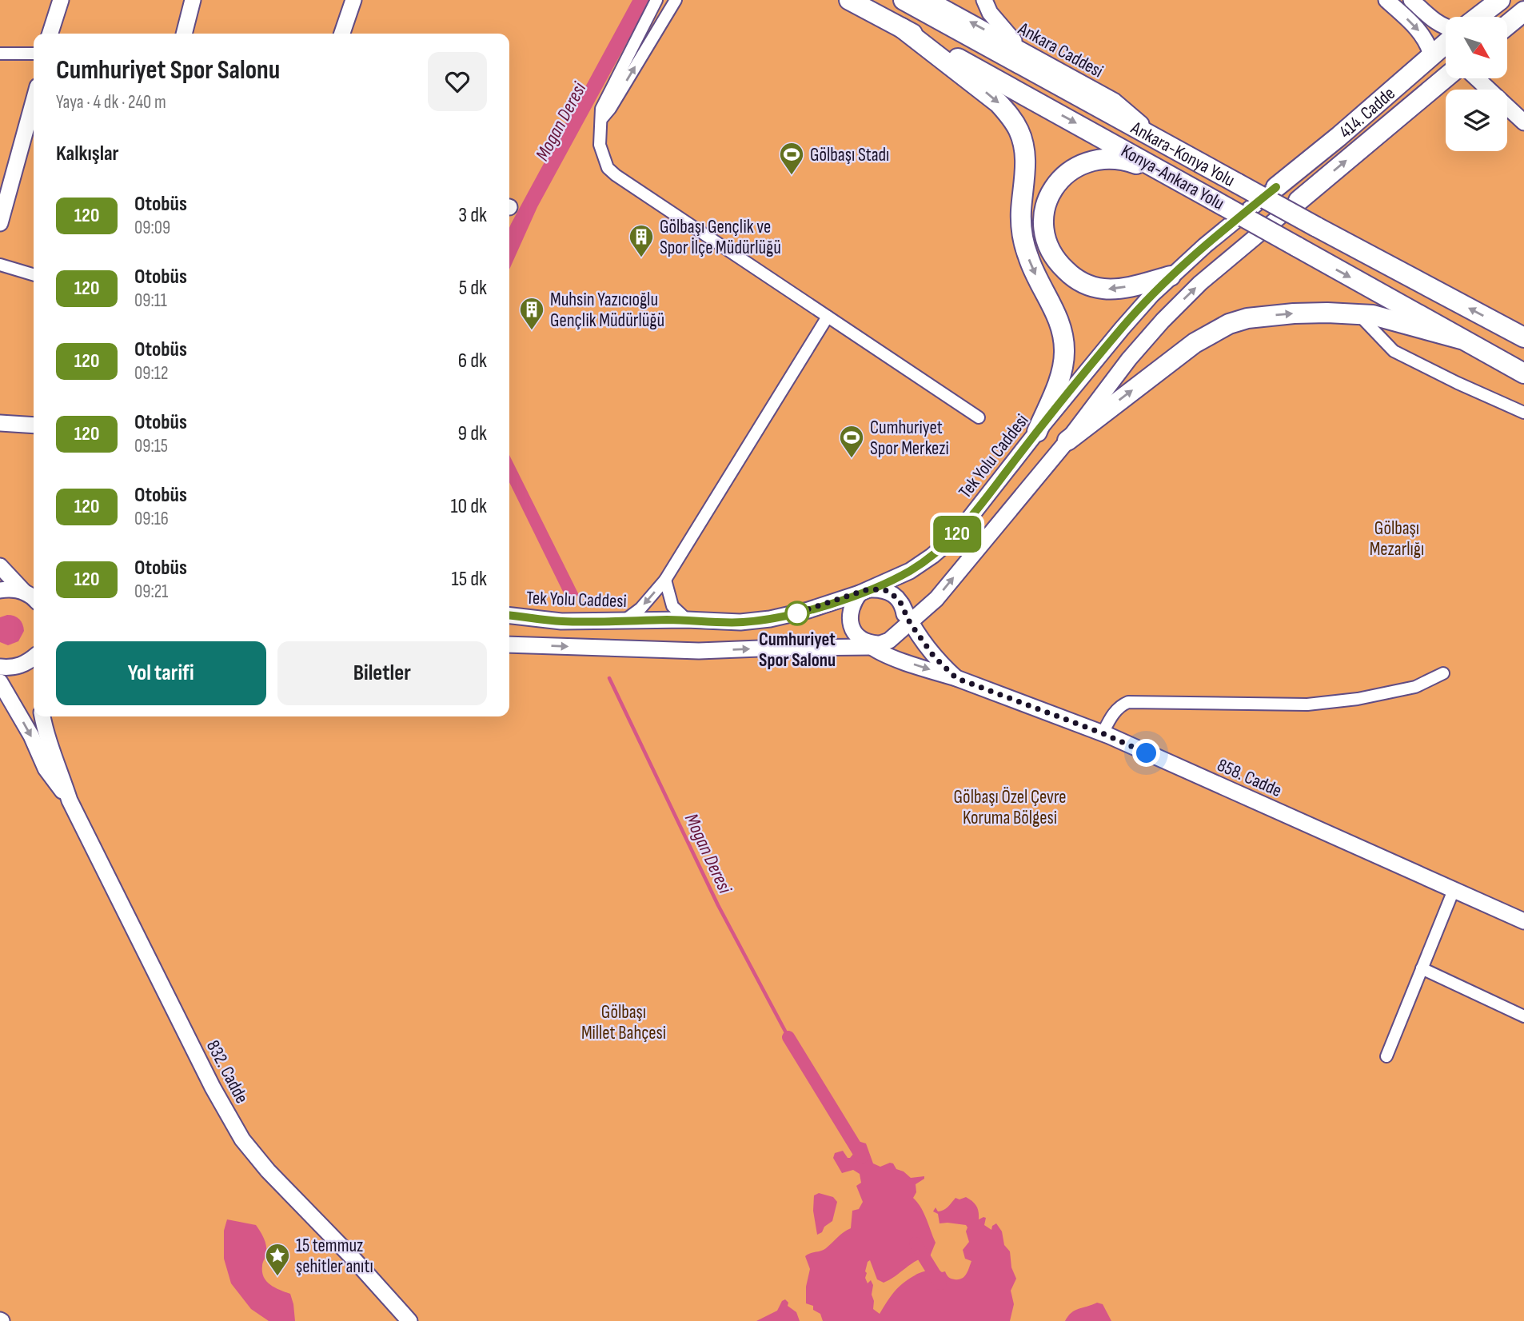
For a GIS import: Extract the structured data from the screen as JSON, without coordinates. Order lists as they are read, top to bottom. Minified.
{"streets":{"highway":["414. Cadde","Ankara-Konya Yolu","Konya-Ankara Yolu"],"street":["Ankara Caddesi","Tek Yolu Caddesi","858. Cadde","832. Cadde"]},"crossings":[["Ankara Caddesi","Ankara-Konya Yolu"],["414. Cadde","Tek Yolu Caddesi"],["Tek Yolu Caddesi","858. Cadde"]],"one_way":["Ankara-Konya Yolu","Konya-Ankara Yolu"],"water":["Mogan Deresi"],"parks":["Gölbaşı Mezarlığı","Gölbaşı Özel Çevre Koruma Bölgesi","Gölbaşı Millet Bahçesi"],"places":{"sports":["Gölbaşı Stadı","Cumhuriyet Spor Merkezi"],"building":["Gölbaşı Gençlik ve Spor İlçe Müdürlüğü","Muhsin Yazıcıoğlu Gençlik Müdürlüğü"],"other":["Cumhuriyet Spor Salonu"],"place":["15 temmuz şehitler anıtı"]},"lines":["bus line 120"],"north":"bottom right","page":{"on_map":"120","heading":[["Cumhuriyet Spor Salonu","Yaya · 4 dk · 240 m"],"Kalkışlar"],"list":[{"mark":"120","name":"Otobüs","note":"09:09","value":"3 dk"},{"mark":"120","name":"Otobüs","note":"09:11","value":"5 dk"},{"mark":"120","name":"Otobüs","note":"09:12","value":"6 dk"},{"mark":"120","name":"Otobüs","note":"09:15","value":"9 dk"},{"mark":"120","name":"Otobüs","note":"09:16","value":"10 dk"},{"mark":"120","name":"Otobüs","note":"09:21","value":"15 dk"}],"buttons":["Yol tarifi","Biletler"]}}
